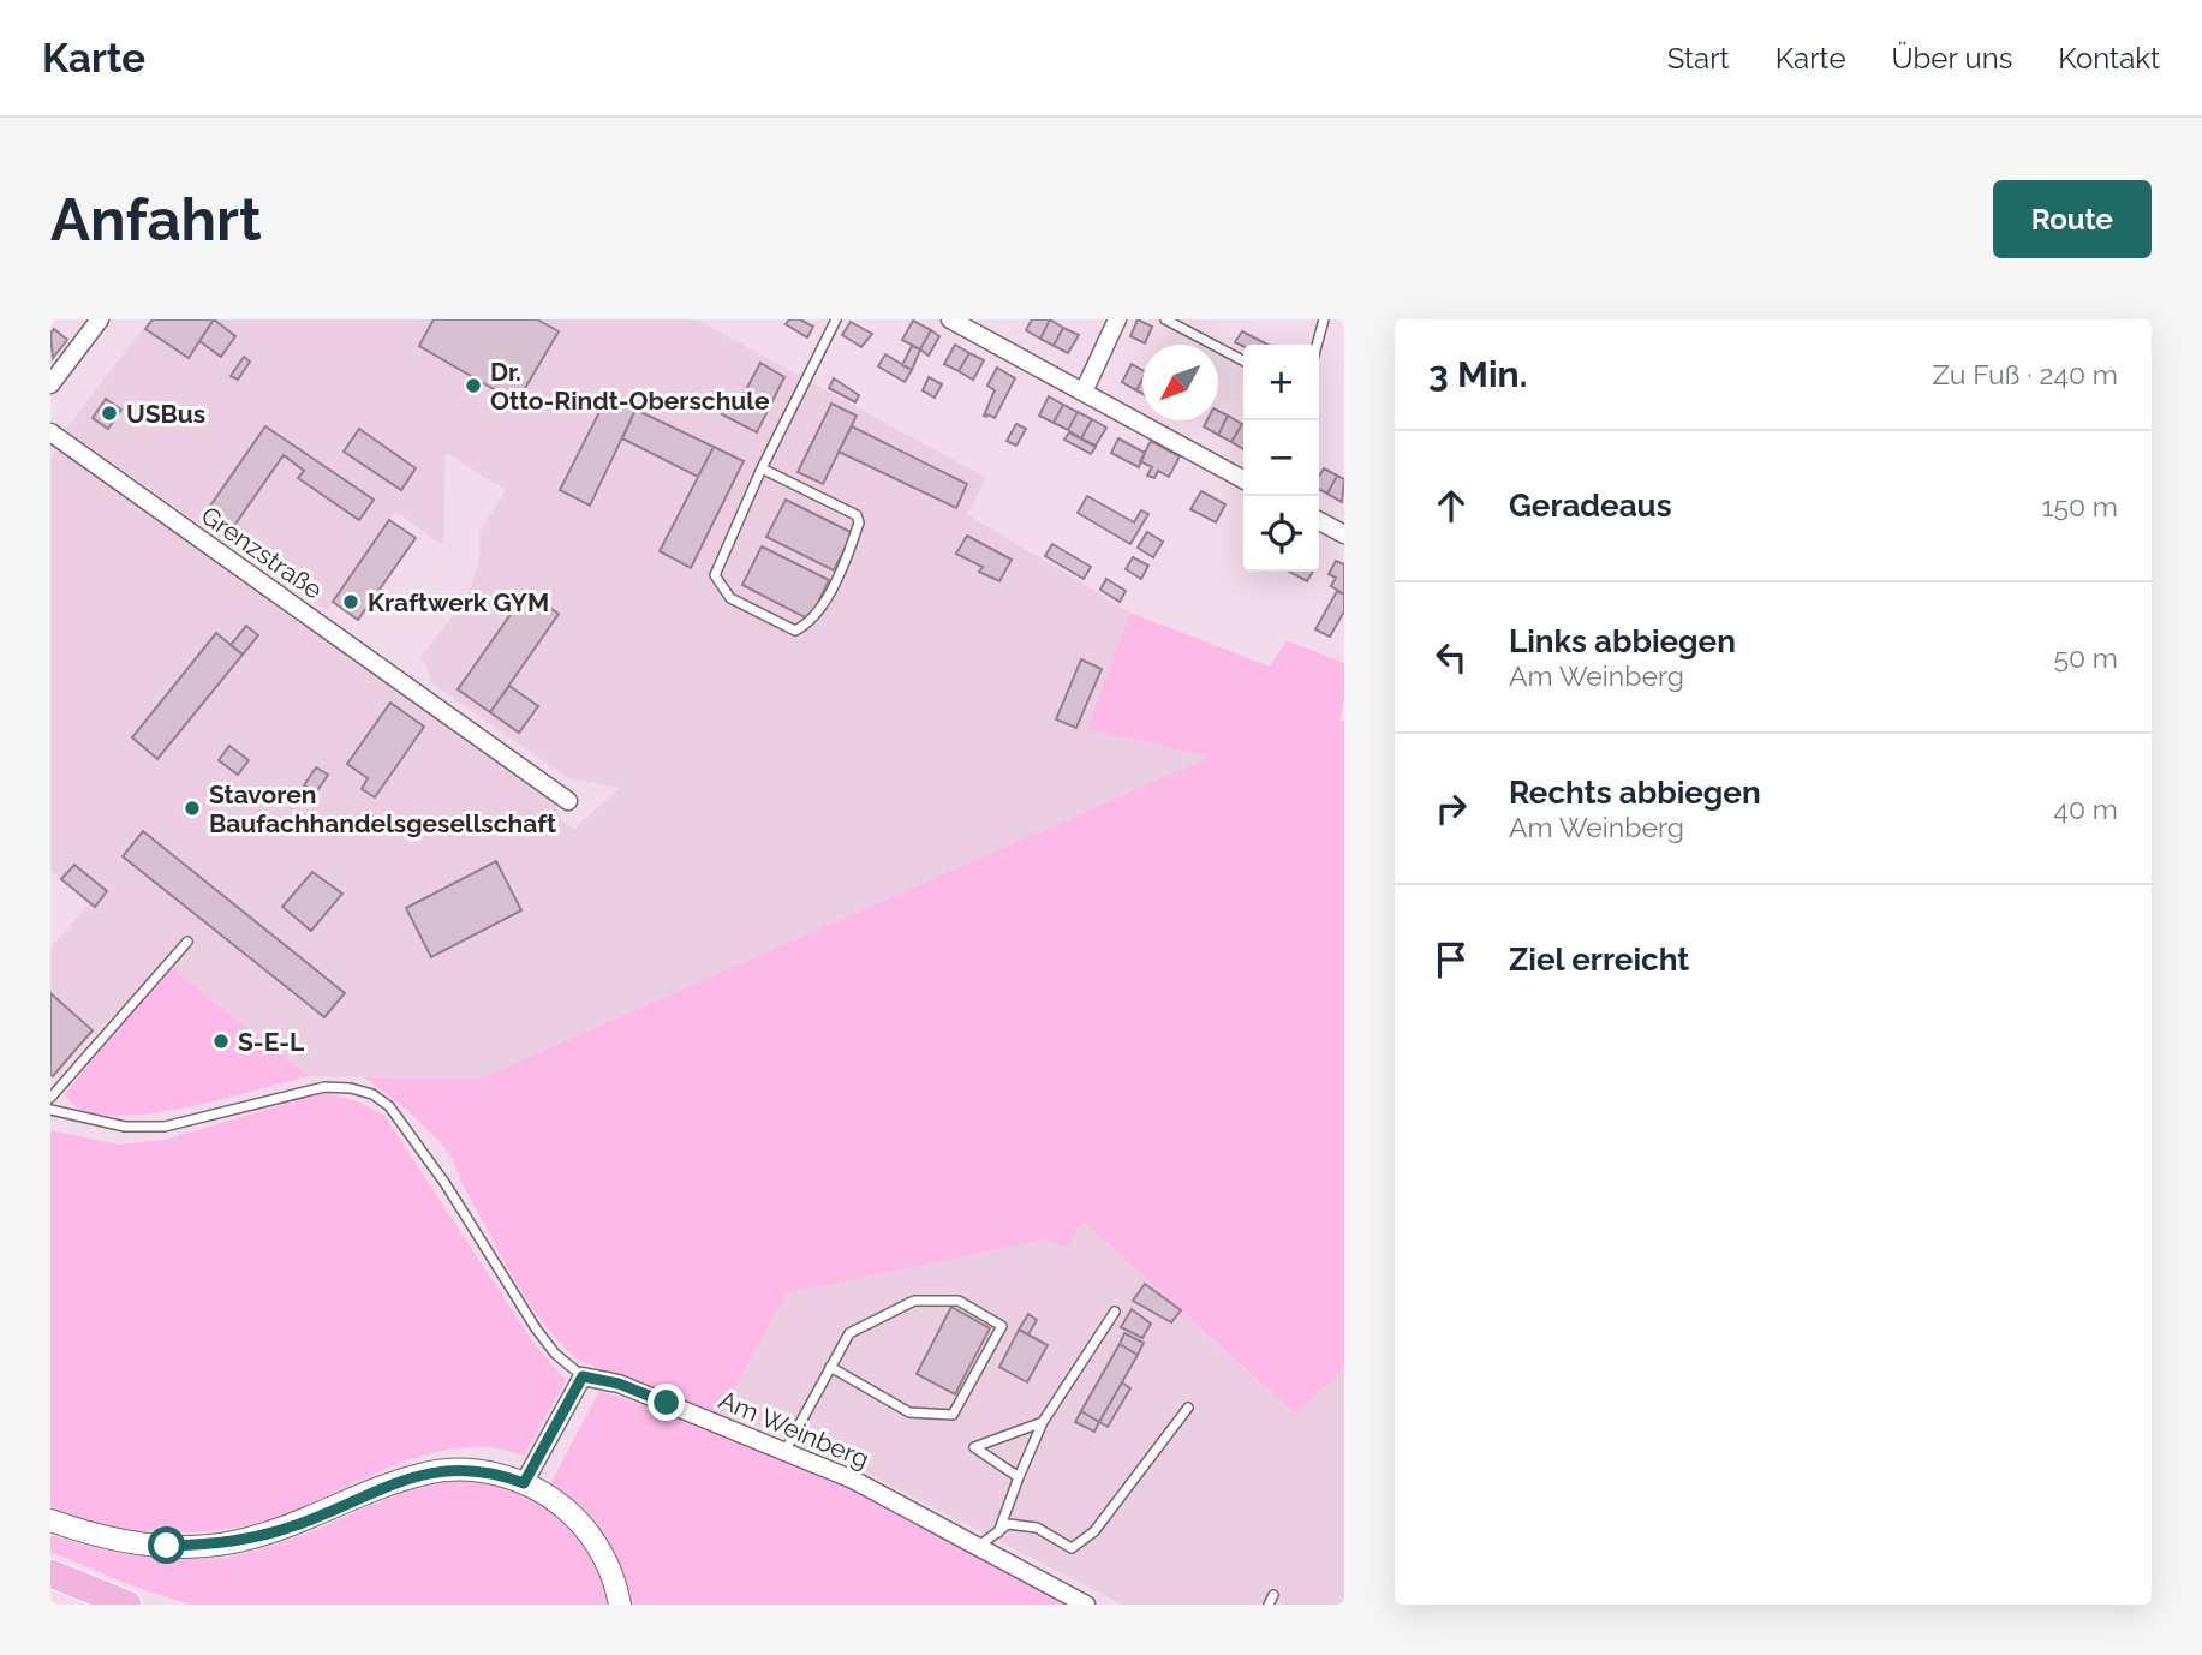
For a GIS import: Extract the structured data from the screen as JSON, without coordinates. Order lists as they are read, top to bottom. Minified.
{"streets":{"street":["Grenzstraße","Am Weinberg"]},"places":["Dr. Otto-Rindt-Oberschule","USBus","Kraftwerk GYM","Stavoren Baufachhandelsgesellschaft","S-E-L"],"north":"bottom left","page":{"header":"Karte","nav":["Start","Karte","Über uns","Kontakt"],"buttons":"Route","title":"Anfahrt","heading":["3 Min.","Zu Fuß · 240 m"],"map_buttons":["+","−"],"list":[["Geradeaus","150 m"],["Links abbiegen","Am Weinberg","50 m"],["Rechts abbiegen","Am Weinberg","40 m"],"Ziel erreicht"]}}
